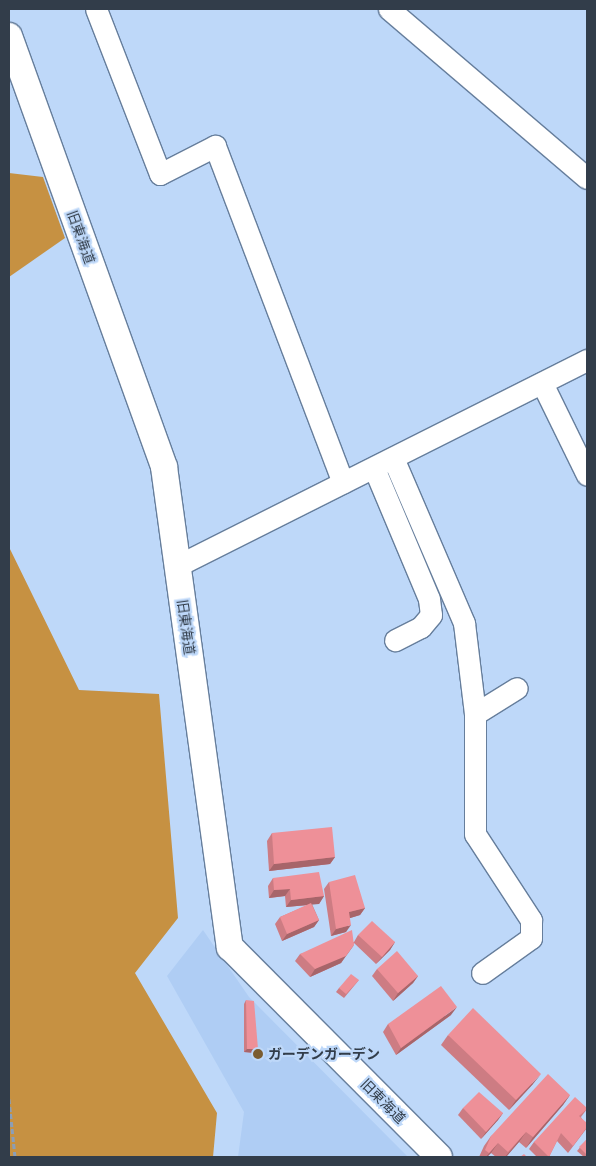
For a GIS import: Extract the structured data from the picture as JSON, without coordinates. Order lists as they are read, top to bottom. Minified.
{"streets":{"street":["旧東海道"]},"places":["ガーデンガーデン"]}
